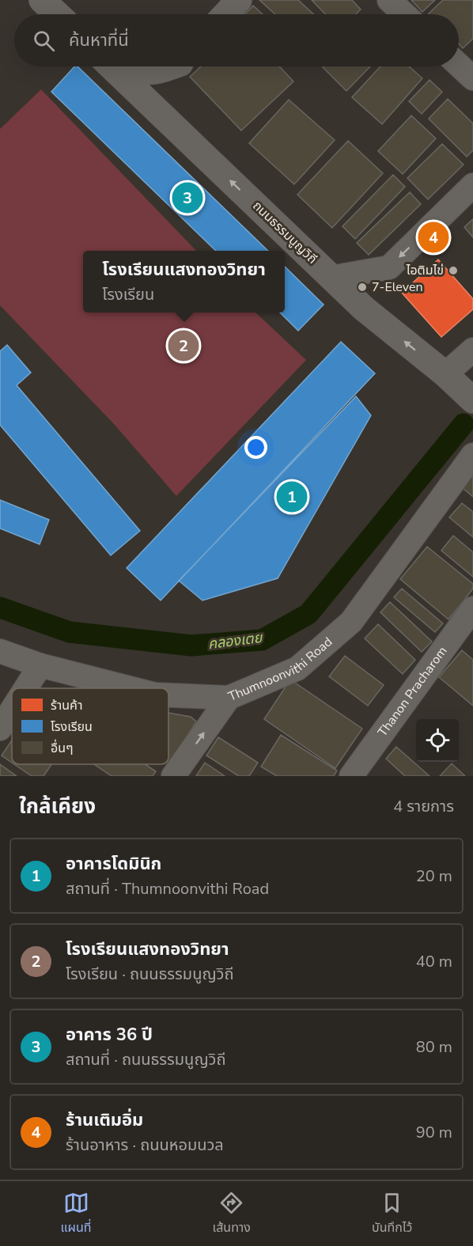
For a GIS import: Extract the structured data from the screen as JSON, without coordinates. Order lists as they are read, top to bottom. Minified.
{"streets":{"street":["ถนนธรรมนูญวิถี","Thumnoonvithi Road","Thanon Pracharom"]},"one_way":["ถนนธรรมนูญวิถี"],"water":["คลองเตย"],"places":["ไอติมไข่","7-Eleven"],"legend":["ร้านค้า","โรงเรียน","อื่นๆ"],"page":{"search":"ค้นหาที่นี่","pins":["3","4","2","1"],"popup":["โรงเรียนแสงทองวิทยา","โรงเรียน"],"heading":["ใกล้เคียง","4 รายการ"],"list":[{"mark":"1","name":"อาคารโดมินิก","note":"สถานที่ · Thumnoonvithi Road","value":"20 m"},{"mark":"2","name":"โรงเรียนแสงทองวิทยา","note":"โรงเรียน · ถนนธรรมนูญวิถี","value":"40 m"},{"mark":"3","name":"อาคาร 36 ปี","note":"สถานที่ · ถนนธรรมนูญวิถี","value":"80 m"},{"mark":"4","name":"ร้านเติมอิ่ม","note":"ร้านอาหาร · ถนนหอมนวล","value":"90 m"}],"nav":["แผนที่","เส้นทาง","บันทึกไว้"]}}
